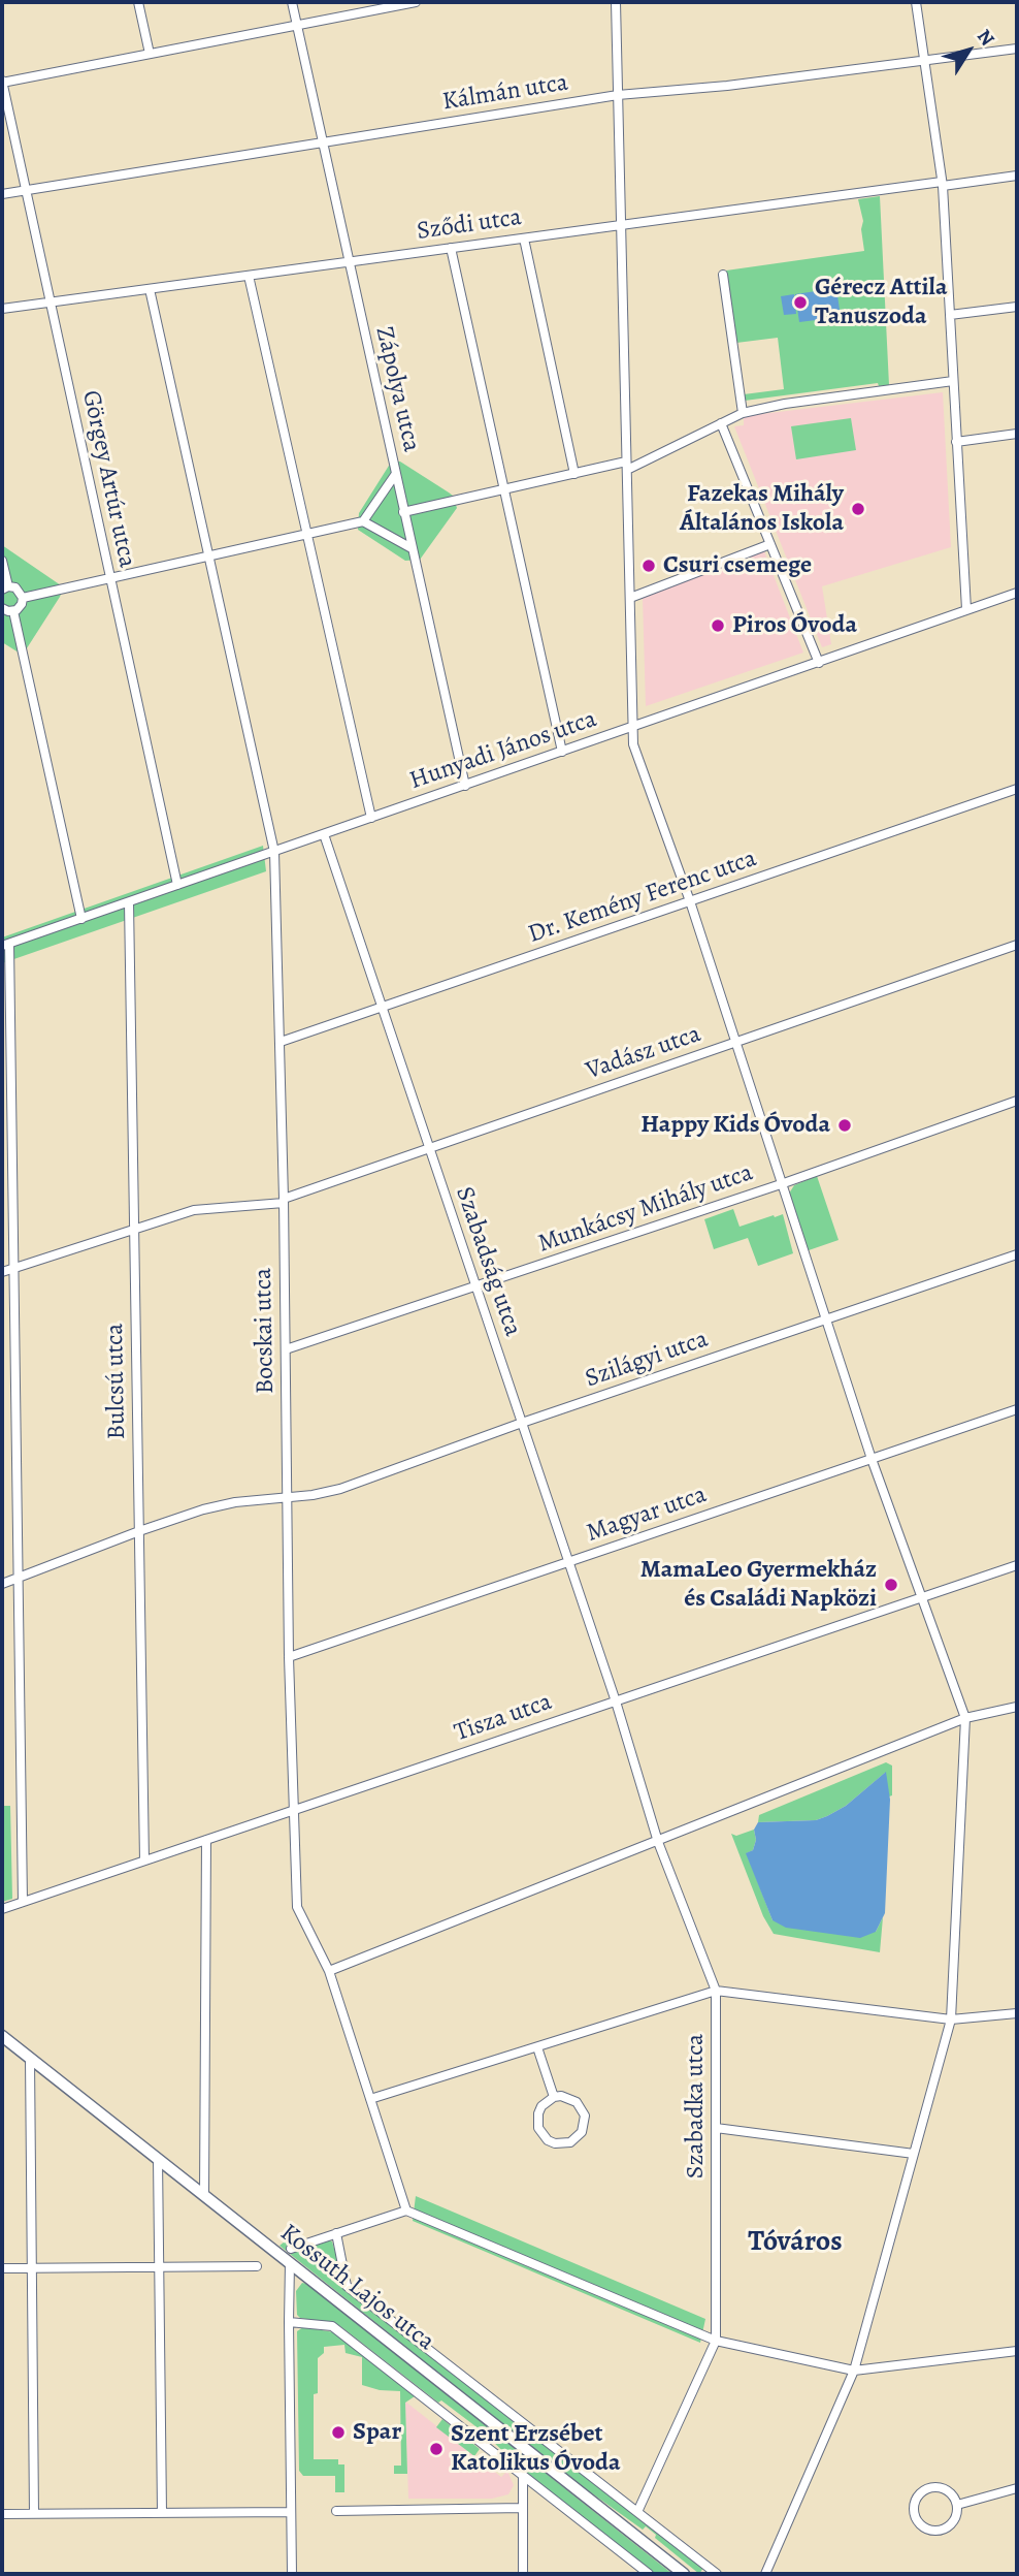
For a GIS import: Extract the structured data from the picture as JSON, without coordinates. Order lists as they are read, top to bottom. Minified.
{"streets":{"street":["Kálmán utca","Sződi utca","Zápolya utca","Görgey Artúr utca","Hunyadi János utca","Dr. Kemény Ferenc utca","Vadász utca","Munkácsy Mihály utca","Szabadság utca","Bocskai utca","Szilágyi utca","Bulcsú utca","Magyar utca","Tisza utca","Szabadka utca","Kossuth Lajos utca"]},"crossings":[["Kálmán utca","Zápolya utca"],["Kálmán utca","Görgey Artúr utca"],["Sződi utca","Zápolya utca"],["Sződi utca","Görgey Artúr utca"],["Sződi utca","Bocskai utca"],["Zápolya utca","Hunyadi János utca"],["Görgey Artúr utca","Hunyadi János utca"],["Hunyadi János utca","Szabadság utca"],["Hunyadi János utca","Bocskai utca"],["Hunyadi János utca","Bulcsú utca"],["Dr. Kemény Ferenc utca","Szabadság utca"],["Dr. Kemény Ferenc utca","Bocskai utca"],["Vadász utca","Szabadság utca"],["Vadász utca","Bocskai utca"],["Vadász utca","Bulcsú utca"],["Munkácsy Mihály utca","Szabadság utca"],["Munkácsy Mihály utca","Bocskai utca"],["Szabadság utca","Szilágyi utca"],["Szabadság utca","Magyar utca"],["Szabadság utca","Tisza utca"],["Szabadság utca","Szabadka utca"],["Bocskai utca","Szilágyi utca"],["Bocskai utca","Magyar utca"],["Bocskai utca","Tisza utca"],["Szilágyi utca","Bulcsú utca"],["Bulcsú utca","Tisza utca"],["Tisza utca","Szabadka utca"],["Szabadka utca","Kossuth Lajos utca"]],"districts":["Tóváros"],"places":["Gérecz Attila Tanuszoda","Fazekas Mihály Általános Iskola","Csuri csemege","Piros Óvoda","Happy Kids Óvoda","MamaLeo Gyermekház és Családi Napközi","Spar","Szent Erzsébet Katolikus Óvoda"],"north":"top right"}
